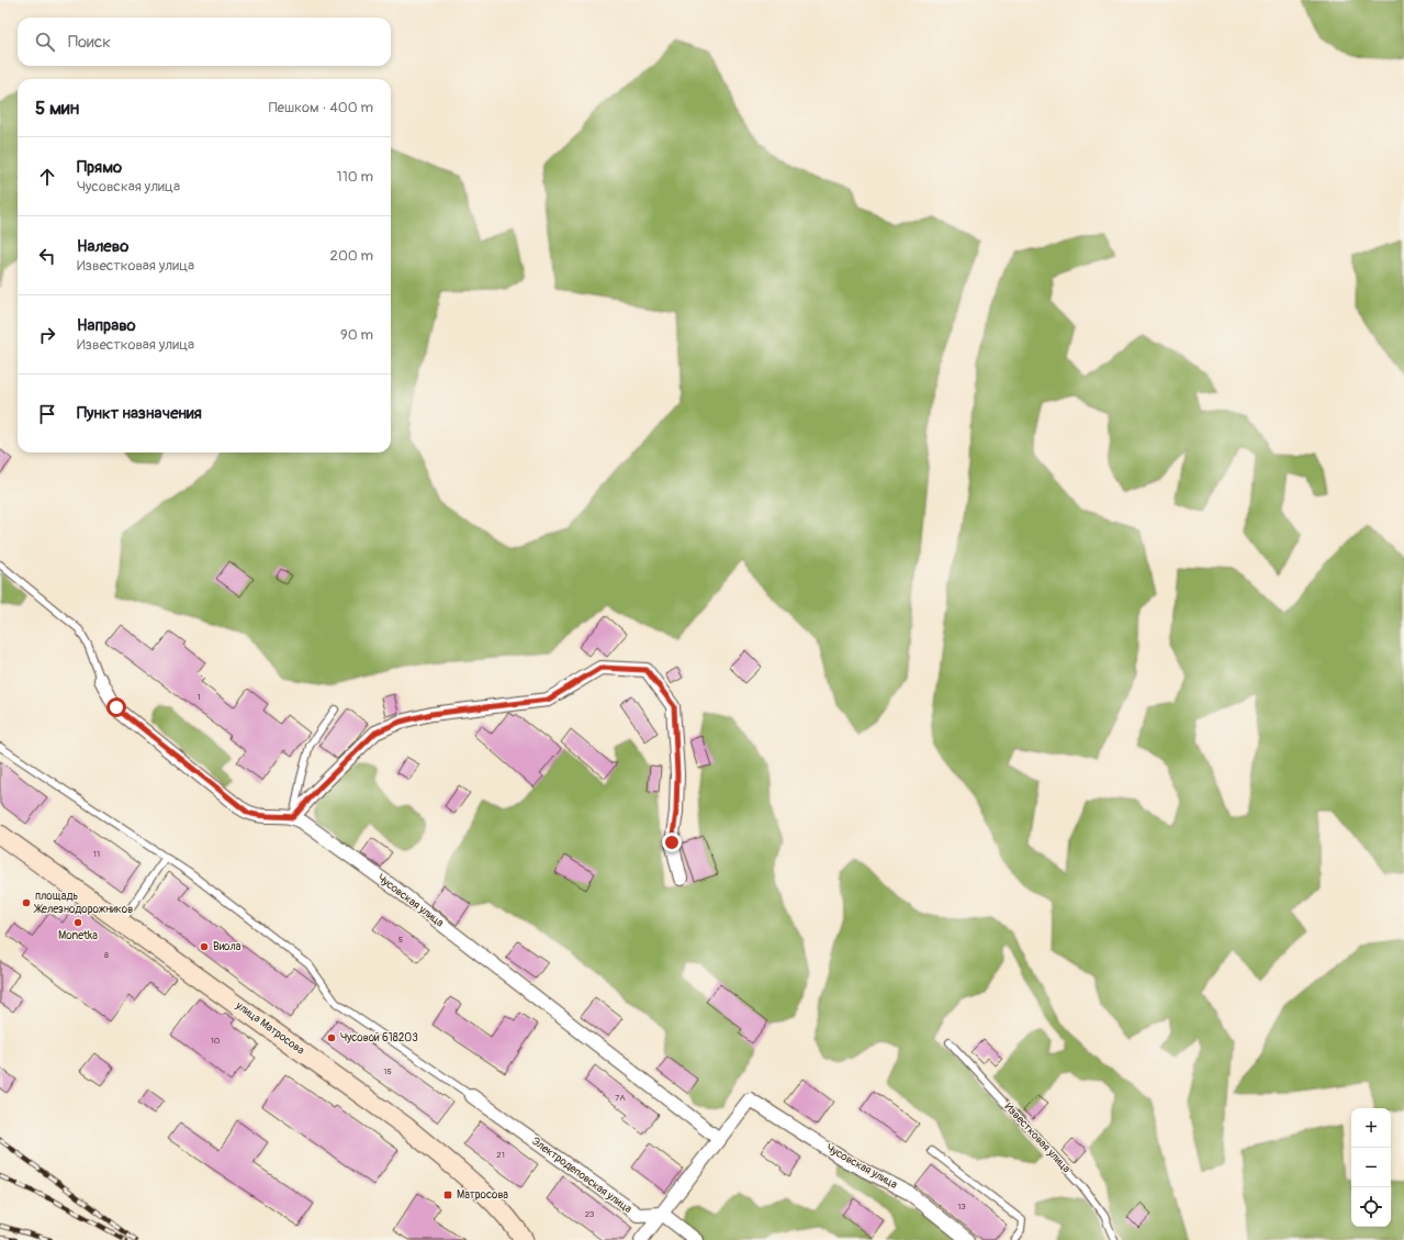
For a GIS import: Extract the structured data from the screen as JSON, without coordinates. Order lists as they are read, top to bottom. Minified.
{"streets":{"street":["Чусовская улица","улица Матросова","Электродеповская улица"],"lane":["Известковая улица"]},"places":{"other":["площадь Железнодорожников","Monetka","Виола","Чусовой 618203"],"transit":["Матросова"]},"house_numbers":["1","11","5","8","10","15","7А","21","13","23"],"page":{"search":"Поиск","heading":["5 мин","Пешком · 400 m"],"list":[["Прямо","Чусовская улица","110 m"],["Налево","Известковая улица","200 m"],["Направо","Известковая улица","90 m"],"Пункт назначения"],"map_buttons":["+","−"]}}
